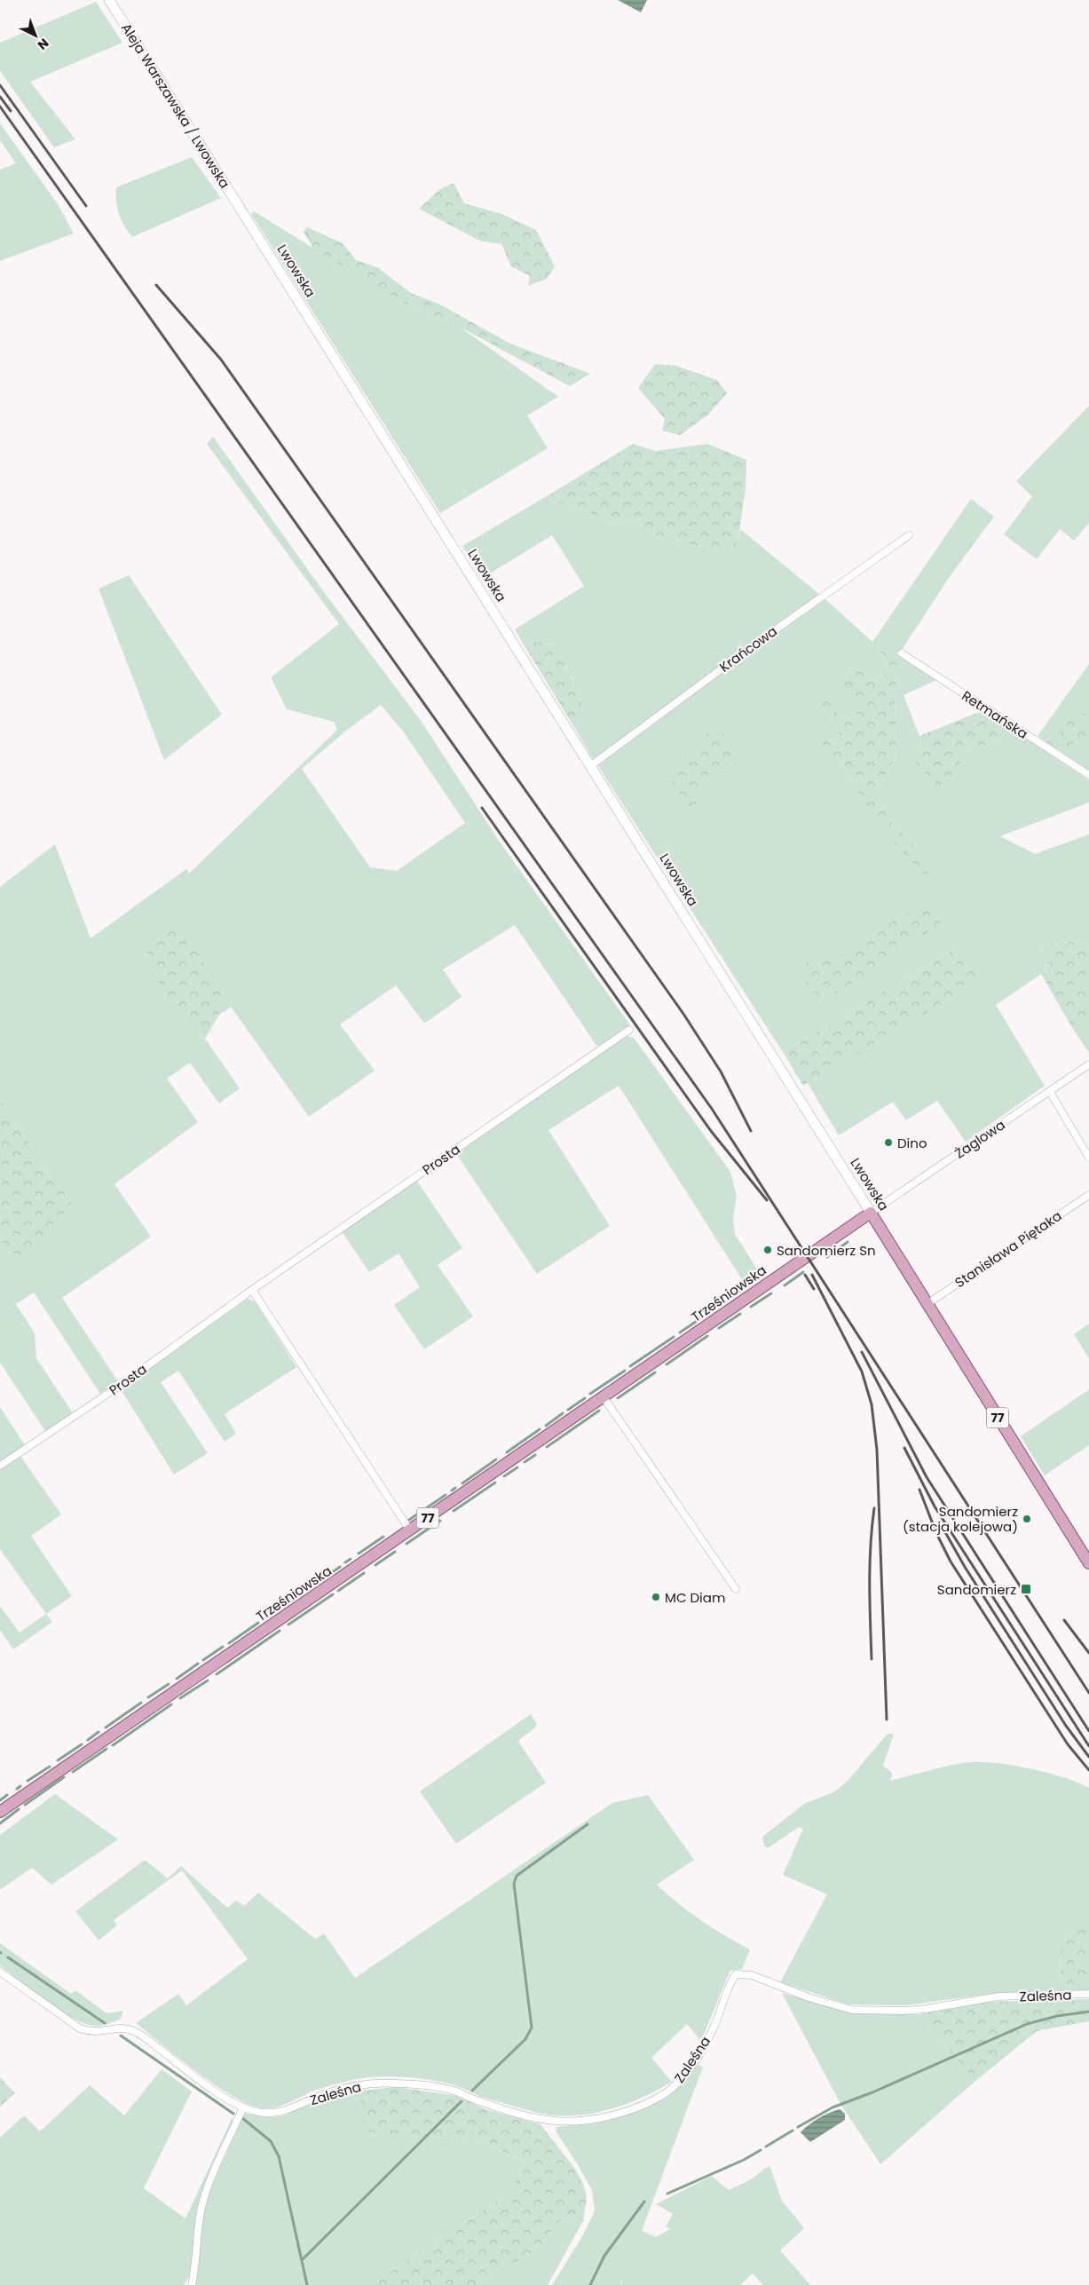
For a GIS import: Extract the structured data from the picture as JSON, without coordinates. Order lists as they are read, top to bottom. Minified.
{"streets":{"main road":["Aleja Warszawska / Lwowska","Lwowska","Trześniowska","77"],"street":["Krańcowa","Retmańska","Żaglowa","Prosta","Stanisława Piętaka","Zaleśna"]},"crossings":[["Aleja Warszawska / Lwowska","Lwowska"],["Lwowska","Krańcowa"],["Lwowska","Żaglowa"],["Lwowska","Stanisława Piętaka"],["Lwowska","Trześniowska"],["Żaglowa","Trześniowska"]],"places":{"other":["Dino","Sandomierz Sn","Sandomierz (stacja kolejowa)","MC Diam"],"transit":["Sandomierz"]},"north":"bottom right"}
